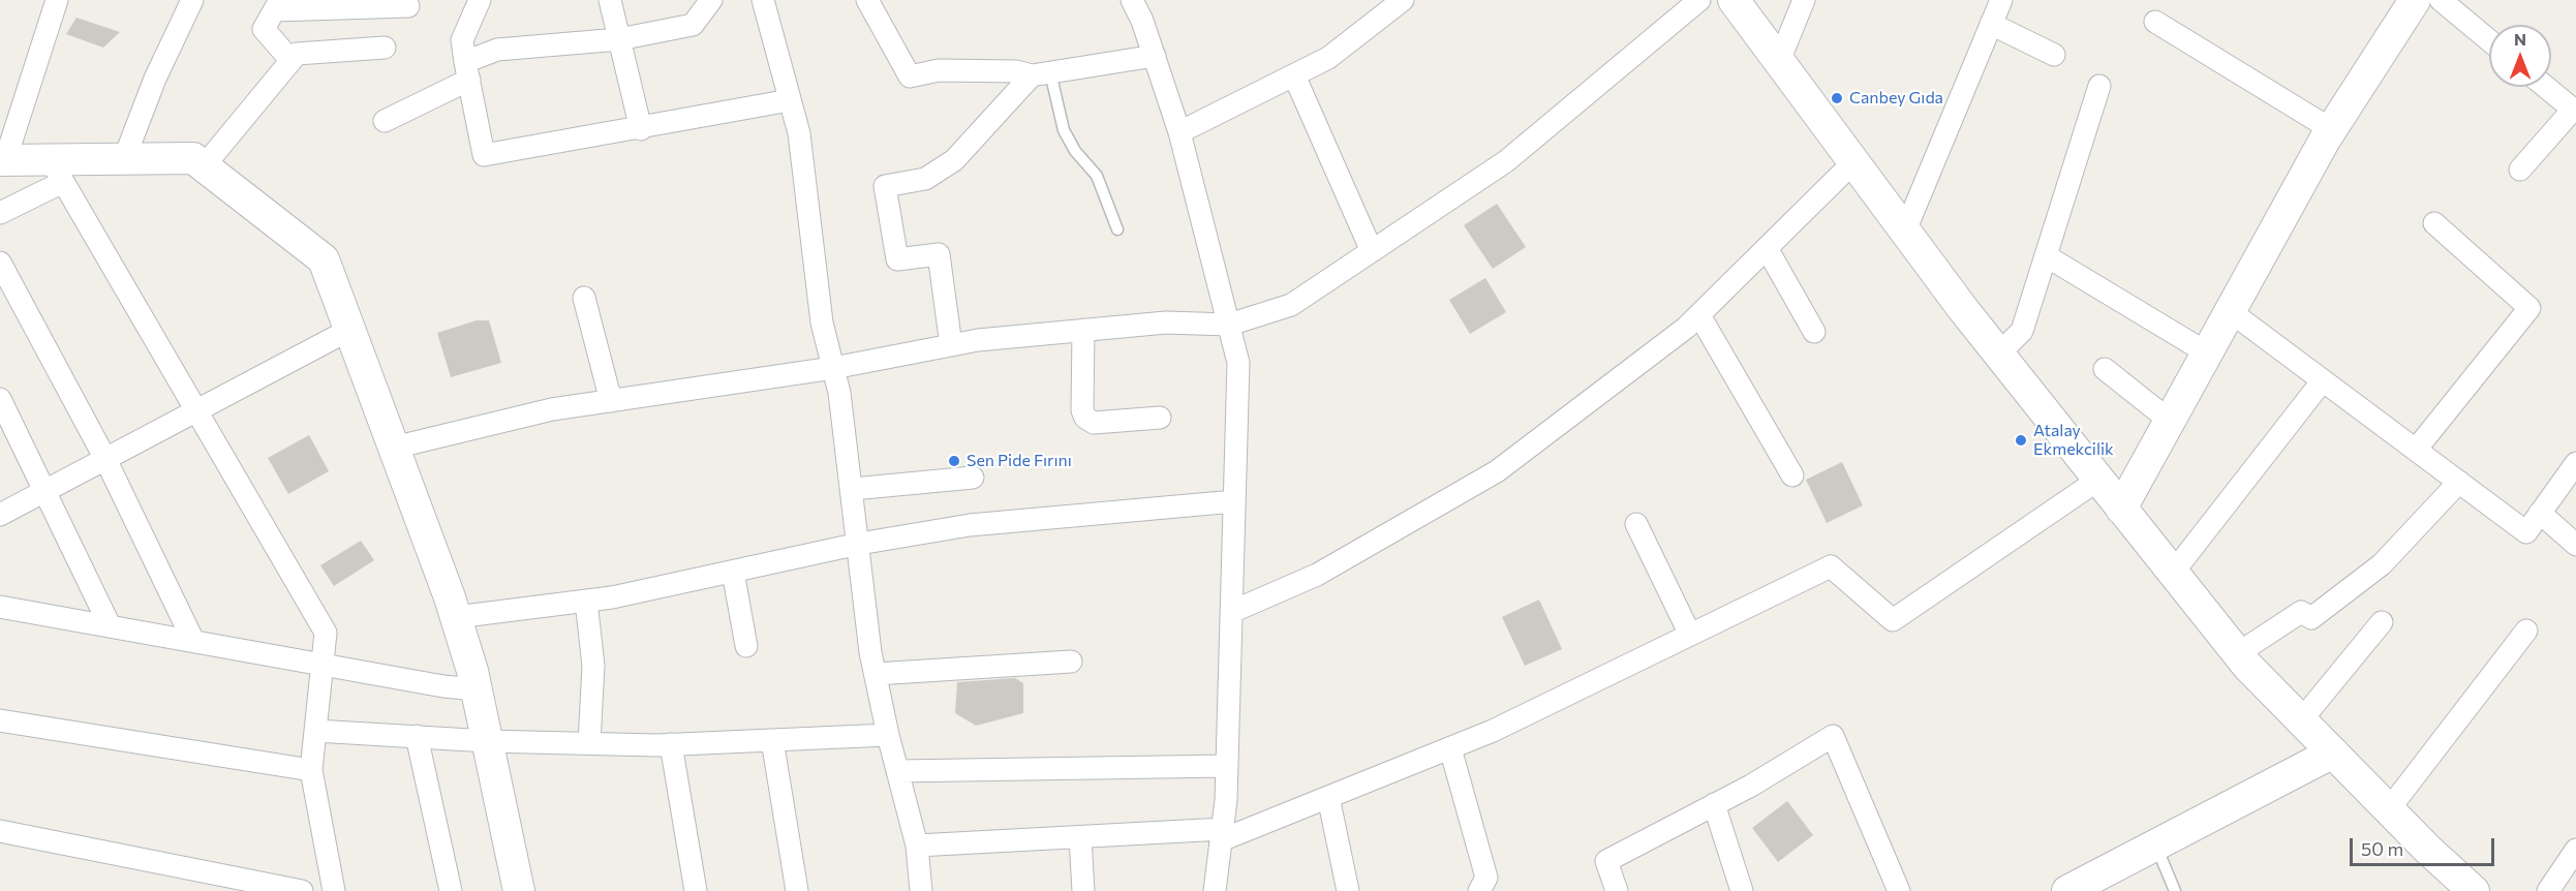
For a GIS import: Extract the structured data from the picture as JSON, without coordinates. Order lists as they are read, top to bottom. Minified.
{"places":["Canbey Gıda","Atalay Ekmekcilik","Sen Pide Fırını"],"scale_bar":"50 m","north":"top"}
